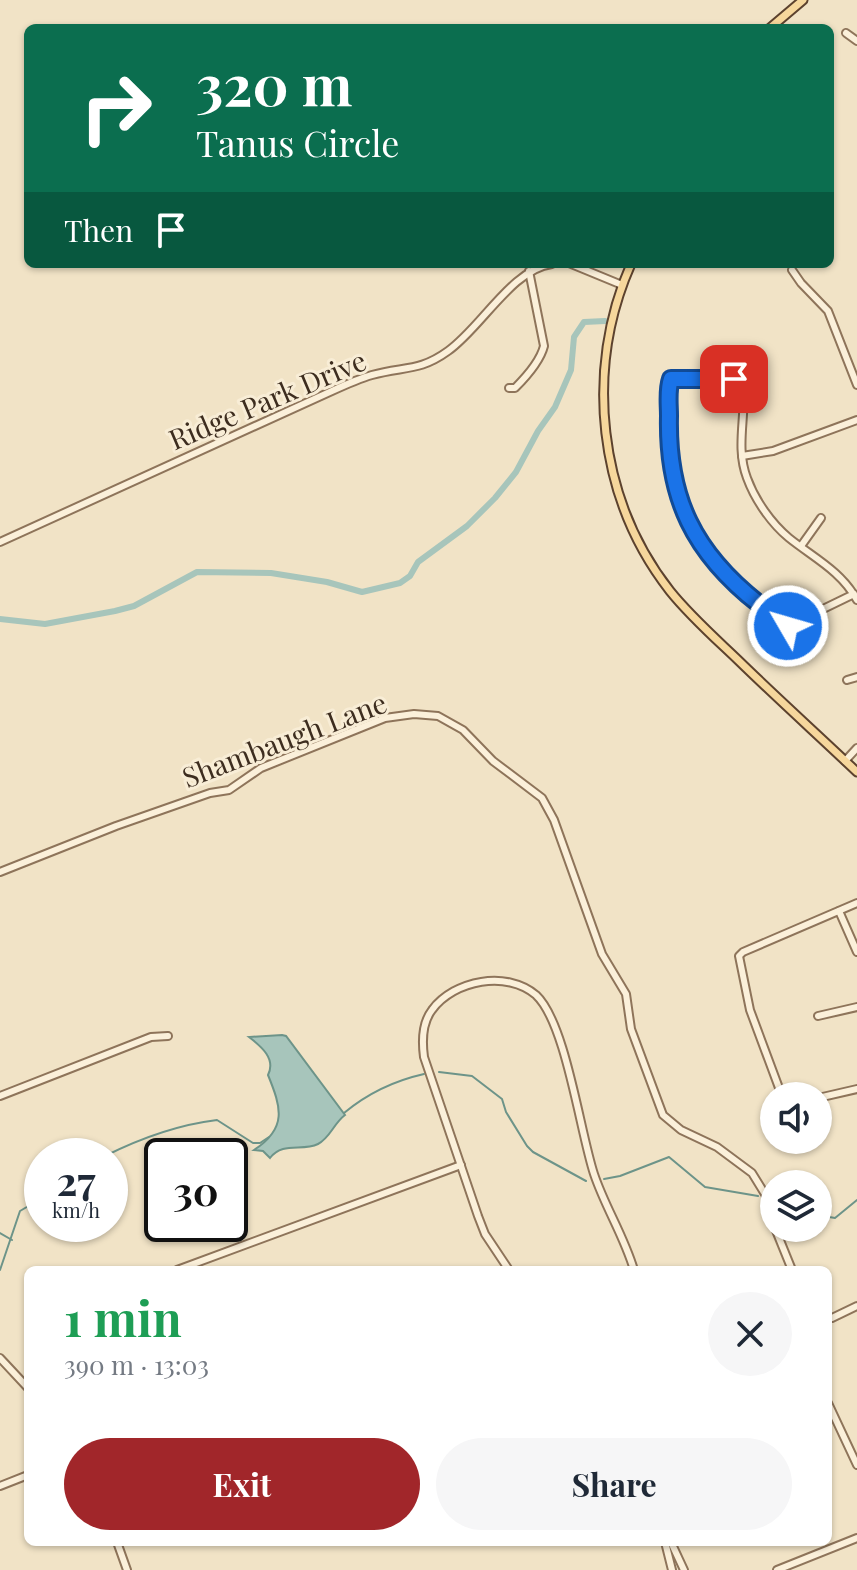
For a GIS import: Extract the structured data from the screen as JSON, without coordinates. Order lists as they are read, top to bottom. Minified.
{"streets":{"street":["Ridge Park Drive","Shambaugh Lane"]},"page":{"turn":["320 m","Tanus Circle"],"then":"Then","speed":"27 km/h","limit":"30","heading":["1 min","390 m · 13:03"],"buttons":["Exit","Share"]}}
